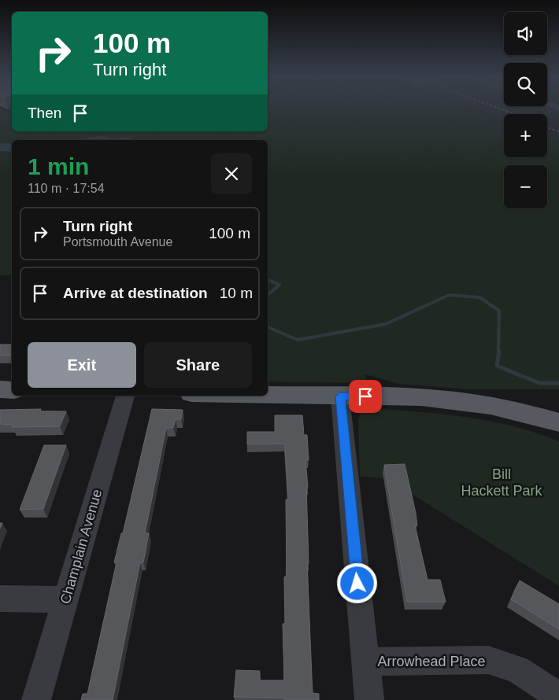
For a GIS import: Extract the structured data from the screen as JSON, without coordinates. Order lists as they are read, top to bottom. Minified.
{"streets":{"street":["Champlain Avenue","Arrowhead Place"]},"parks":["Bill Hackett Park"],"page":{"map_buttons":["+","−"],"turn":["100 m","Turn right"],"then":"Then","heading":["1 min","110 m · 17:54"],"list":[{"name":"Turn right","note":"Portsmouth Avenue","value":"100 m"},{"name":"Arrive at destination","value":"10 m"}],"buttons":["Exit","Share"]}}
